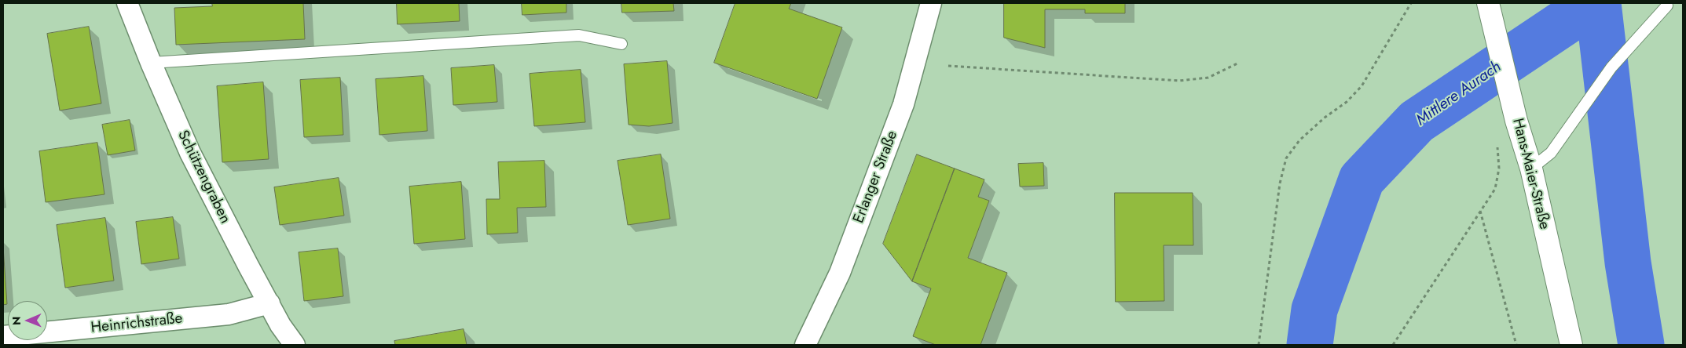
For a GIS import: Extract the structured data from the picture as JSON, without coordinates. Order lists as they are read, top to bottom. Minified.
{"streets":{"street":["Hans-Maier-Straße","Schützengraben","Erlanger Straße","Heinrichstraße"]},"crossings":[["Schützengraben","Heinrichstraße"]],"water":["Mittlere Aurach"],"north":"left"}
